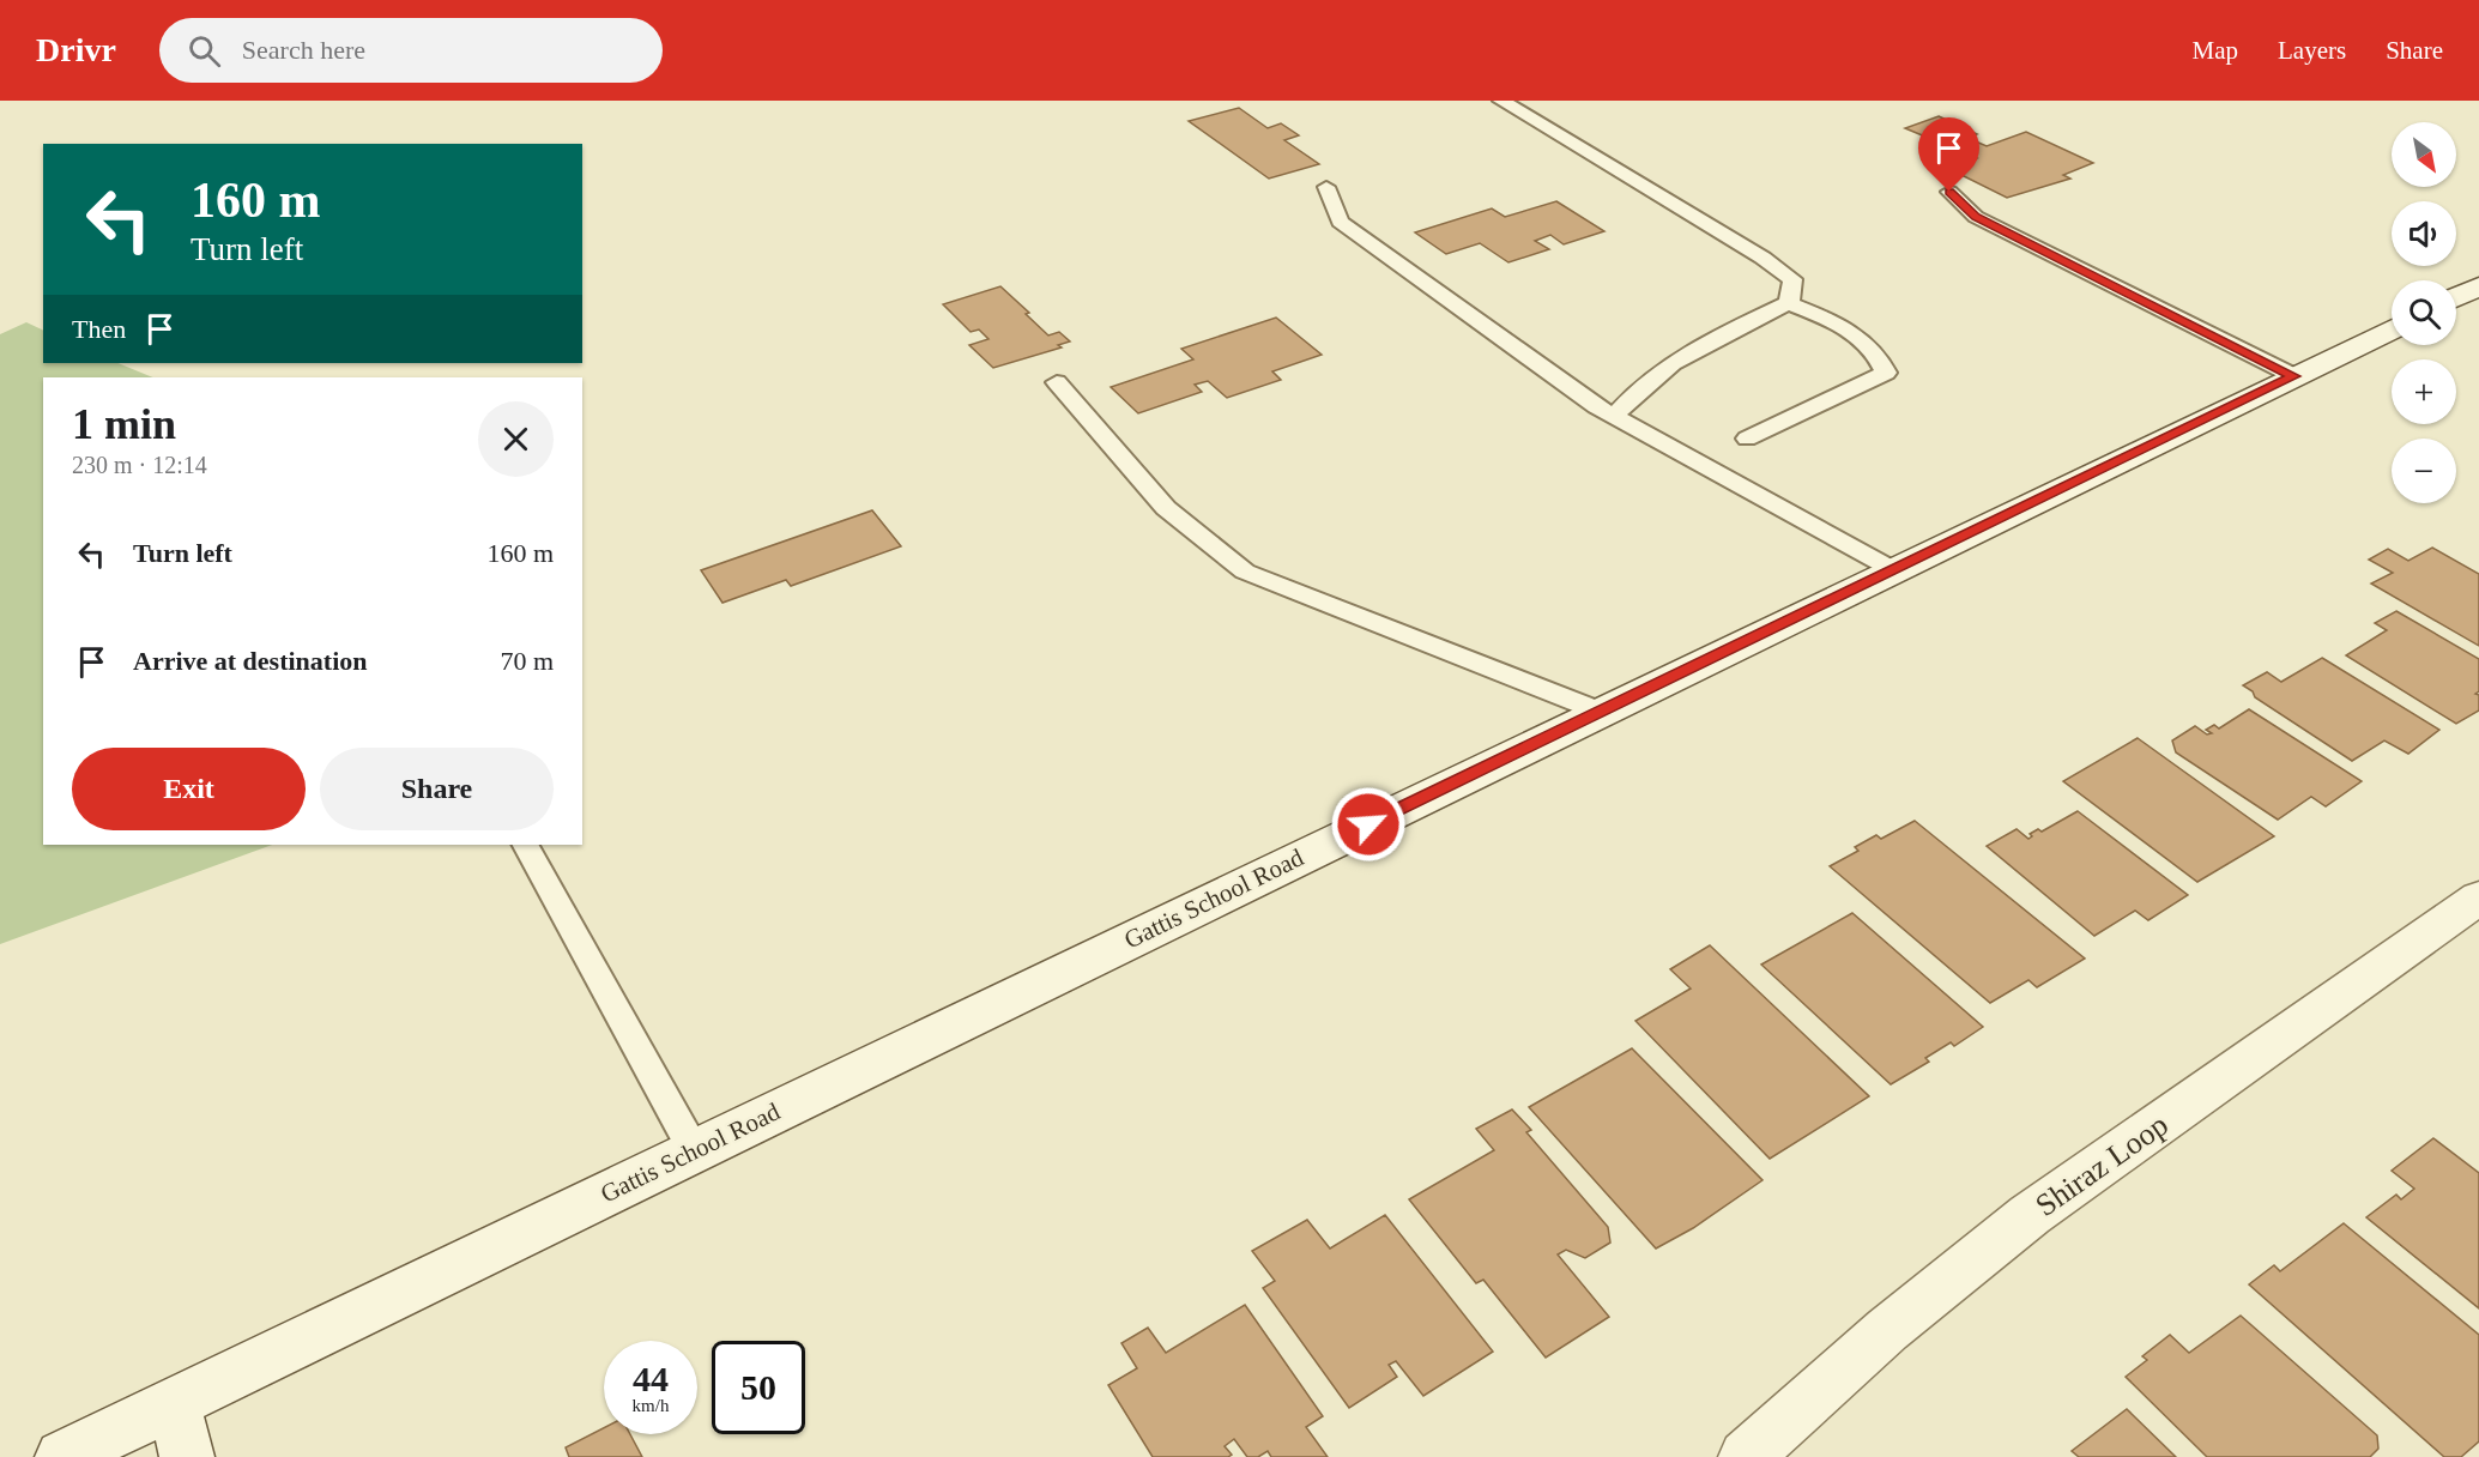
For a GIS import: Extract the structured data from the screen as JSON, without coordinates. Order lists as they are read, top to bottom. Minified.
{"streets":{"main road":["Gattis School Road","Shiraz Loop"]},"north":"bottom right","page":{"header":"Drivr","search":"Search here","nav":["Map","Layers","Share"],"map_buttons":["+","−"],"turn":["160 m","Turn left"],"then":"Then","heading":["1 min","230 m · 12:14"],"list":[{"name":"Turn left","value":"160 m"},{"name":"Arrive at destination","value":"70 m"}],"buttons":["Exit","Share"],"speed":"44 km/h","limit":"50"}}
